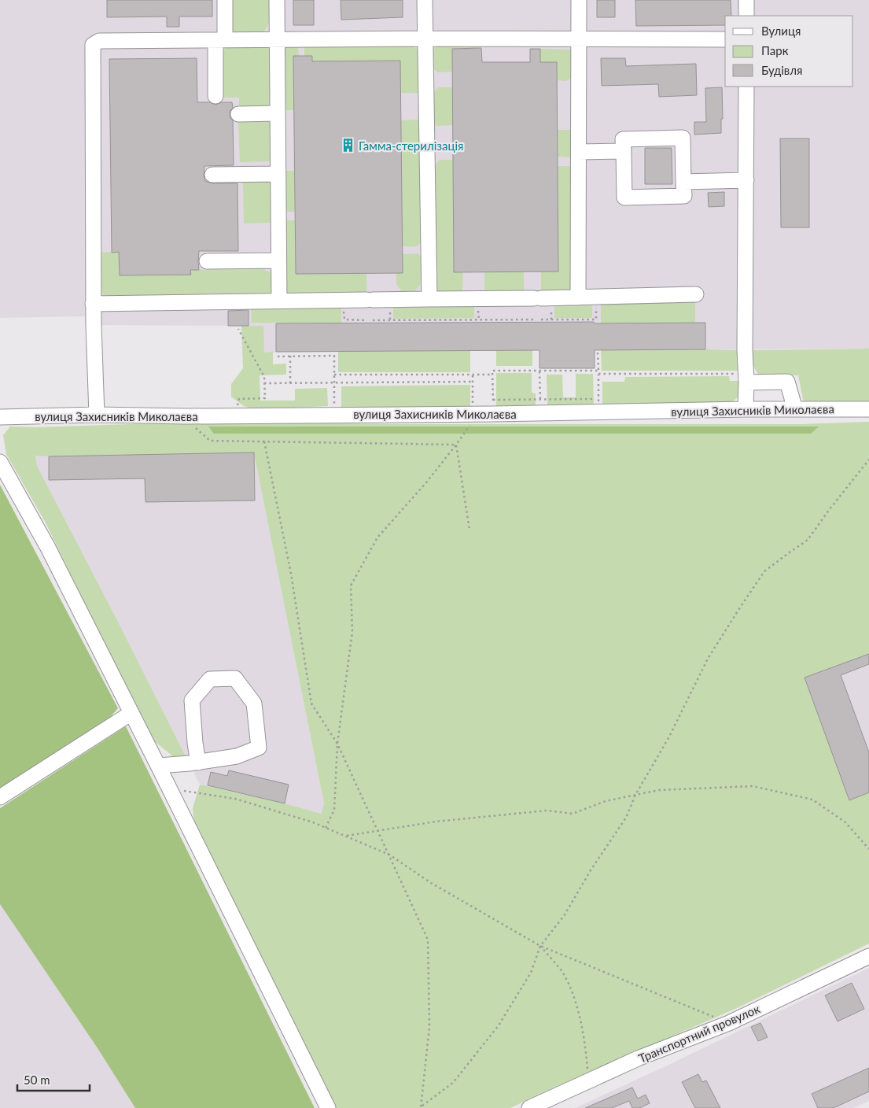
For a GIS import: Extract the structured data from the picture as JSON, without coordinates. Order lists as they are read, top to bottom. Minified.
{"streets":{"street":["вулиця Захисників Миколаєва","Транспортний провулок"]},"places":{"building":["Гамма-стерилізація"]},"legend":["Вулиця","Парк","Будівля"],"scale_bar":"50 m"}
